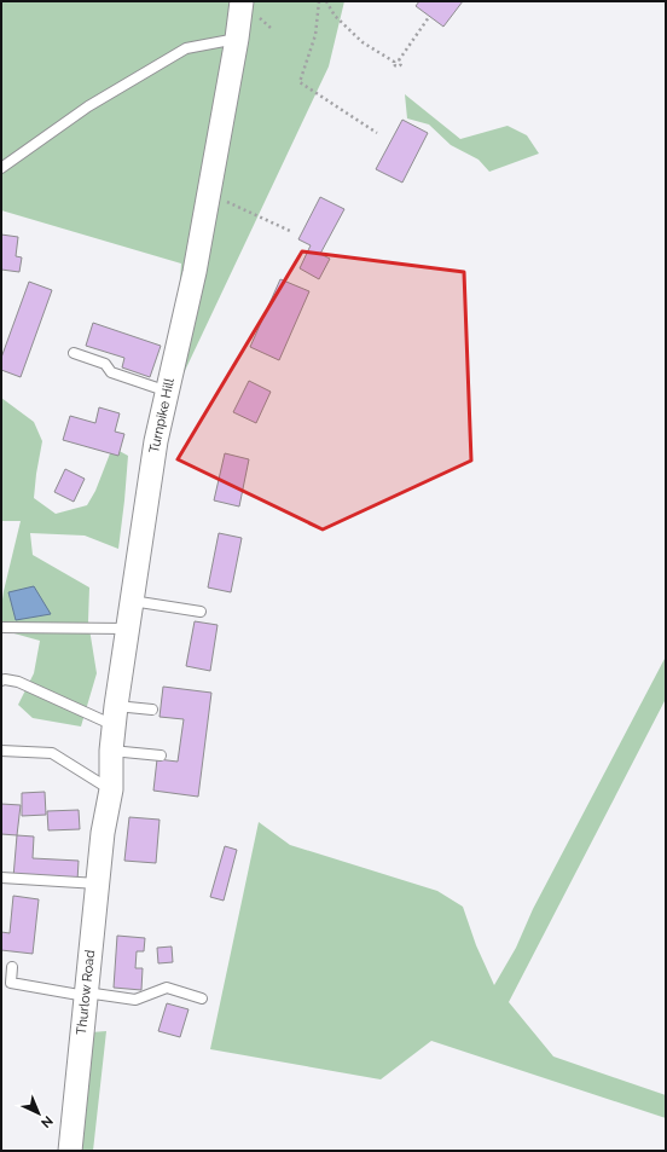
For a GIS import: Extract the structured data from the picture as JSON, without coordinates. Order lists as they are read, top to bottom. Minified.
{"streets":{"street":["Turnpike Hill","Thurlow Road"]},"crossings":[["Turnpike Hill","Thurlow Road"]],"north":"bottom right"}
